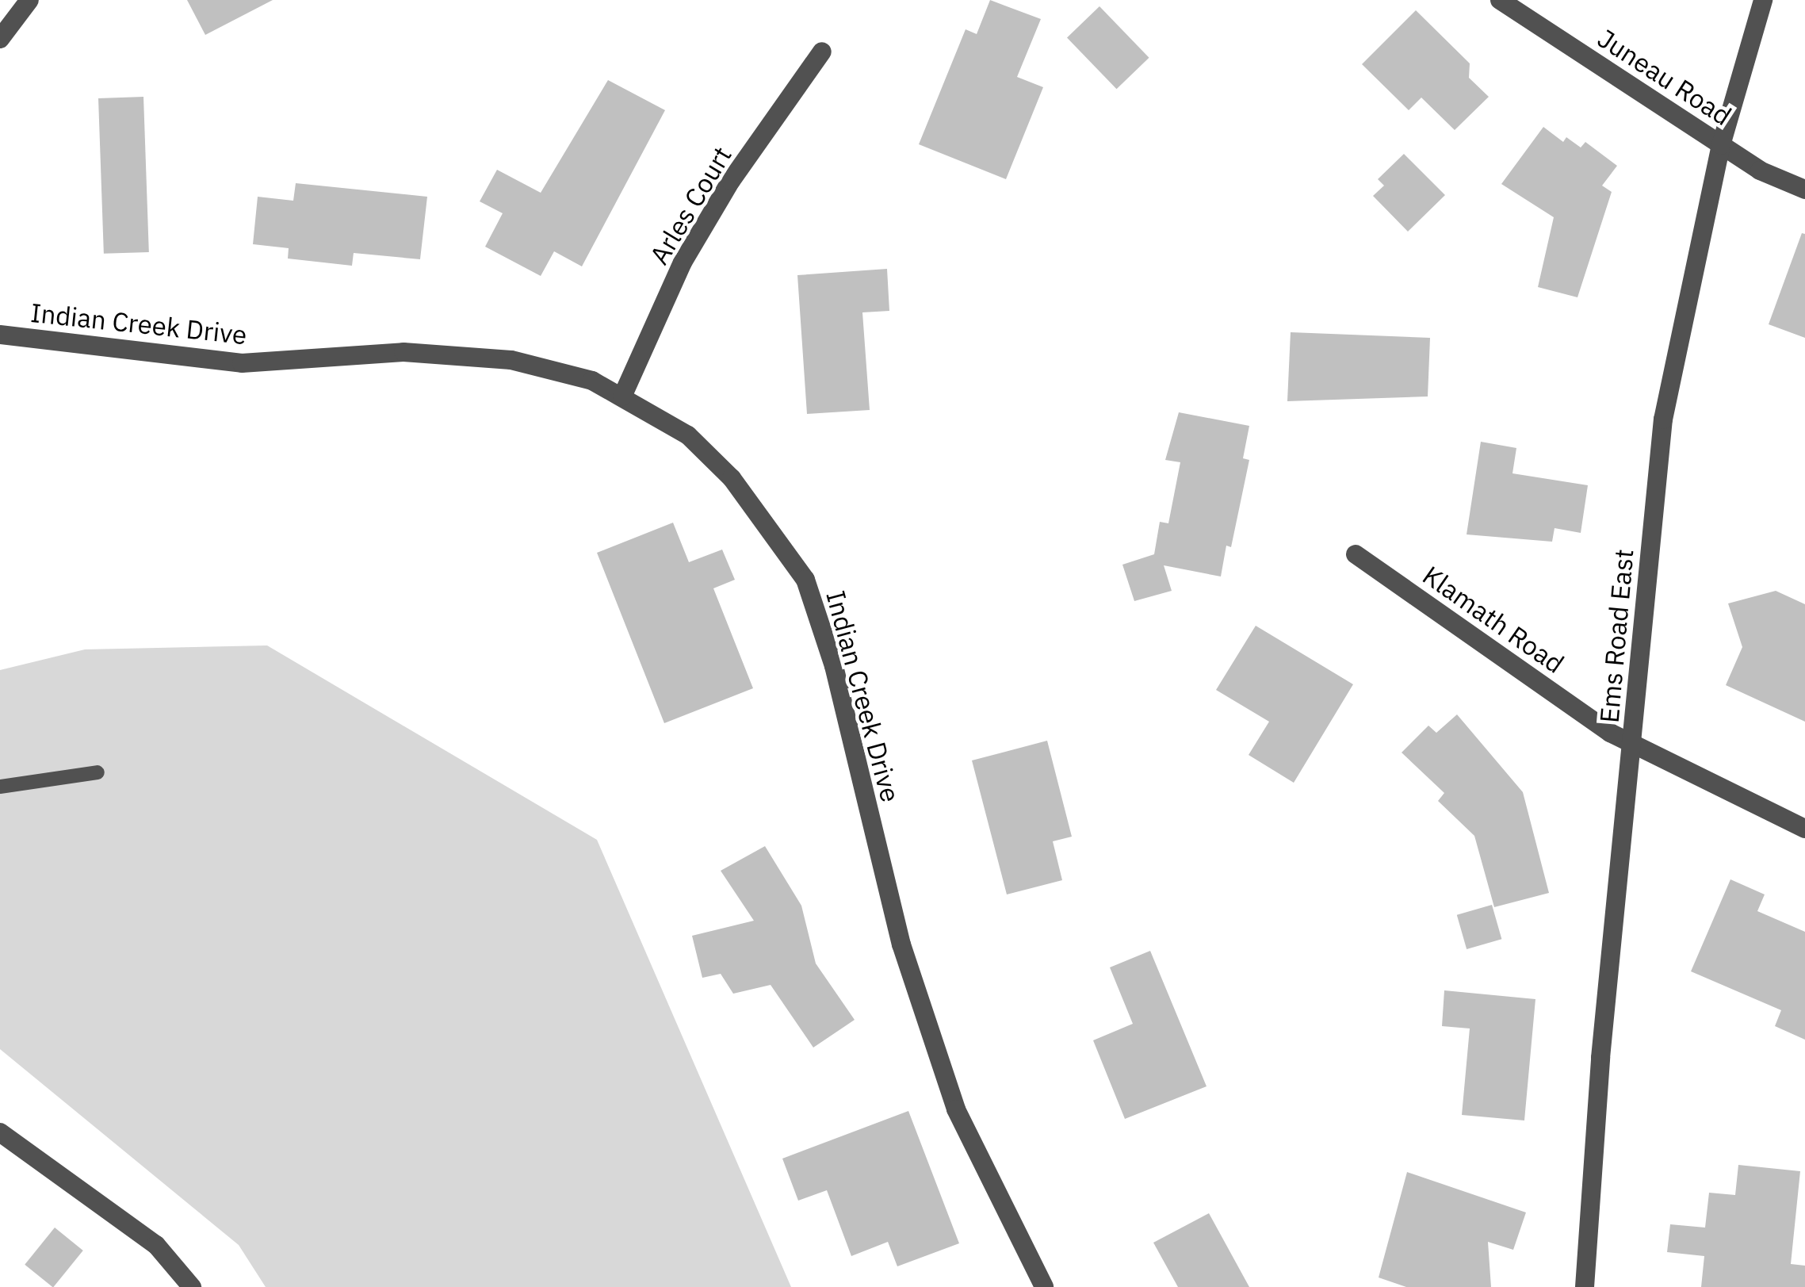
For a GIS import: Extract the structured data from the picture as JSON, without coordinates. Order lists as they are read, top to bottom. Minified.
{"streets":{"street":["Juneau Road","Arles Court","Indian Creek Drive","Klamath Road","Ems Road East"]},"crossings":[["Juneau Road","Ems Road East"],["Arles Court","Indian Creek Drive"],["Klamath Road","Ems Road East"]]}
